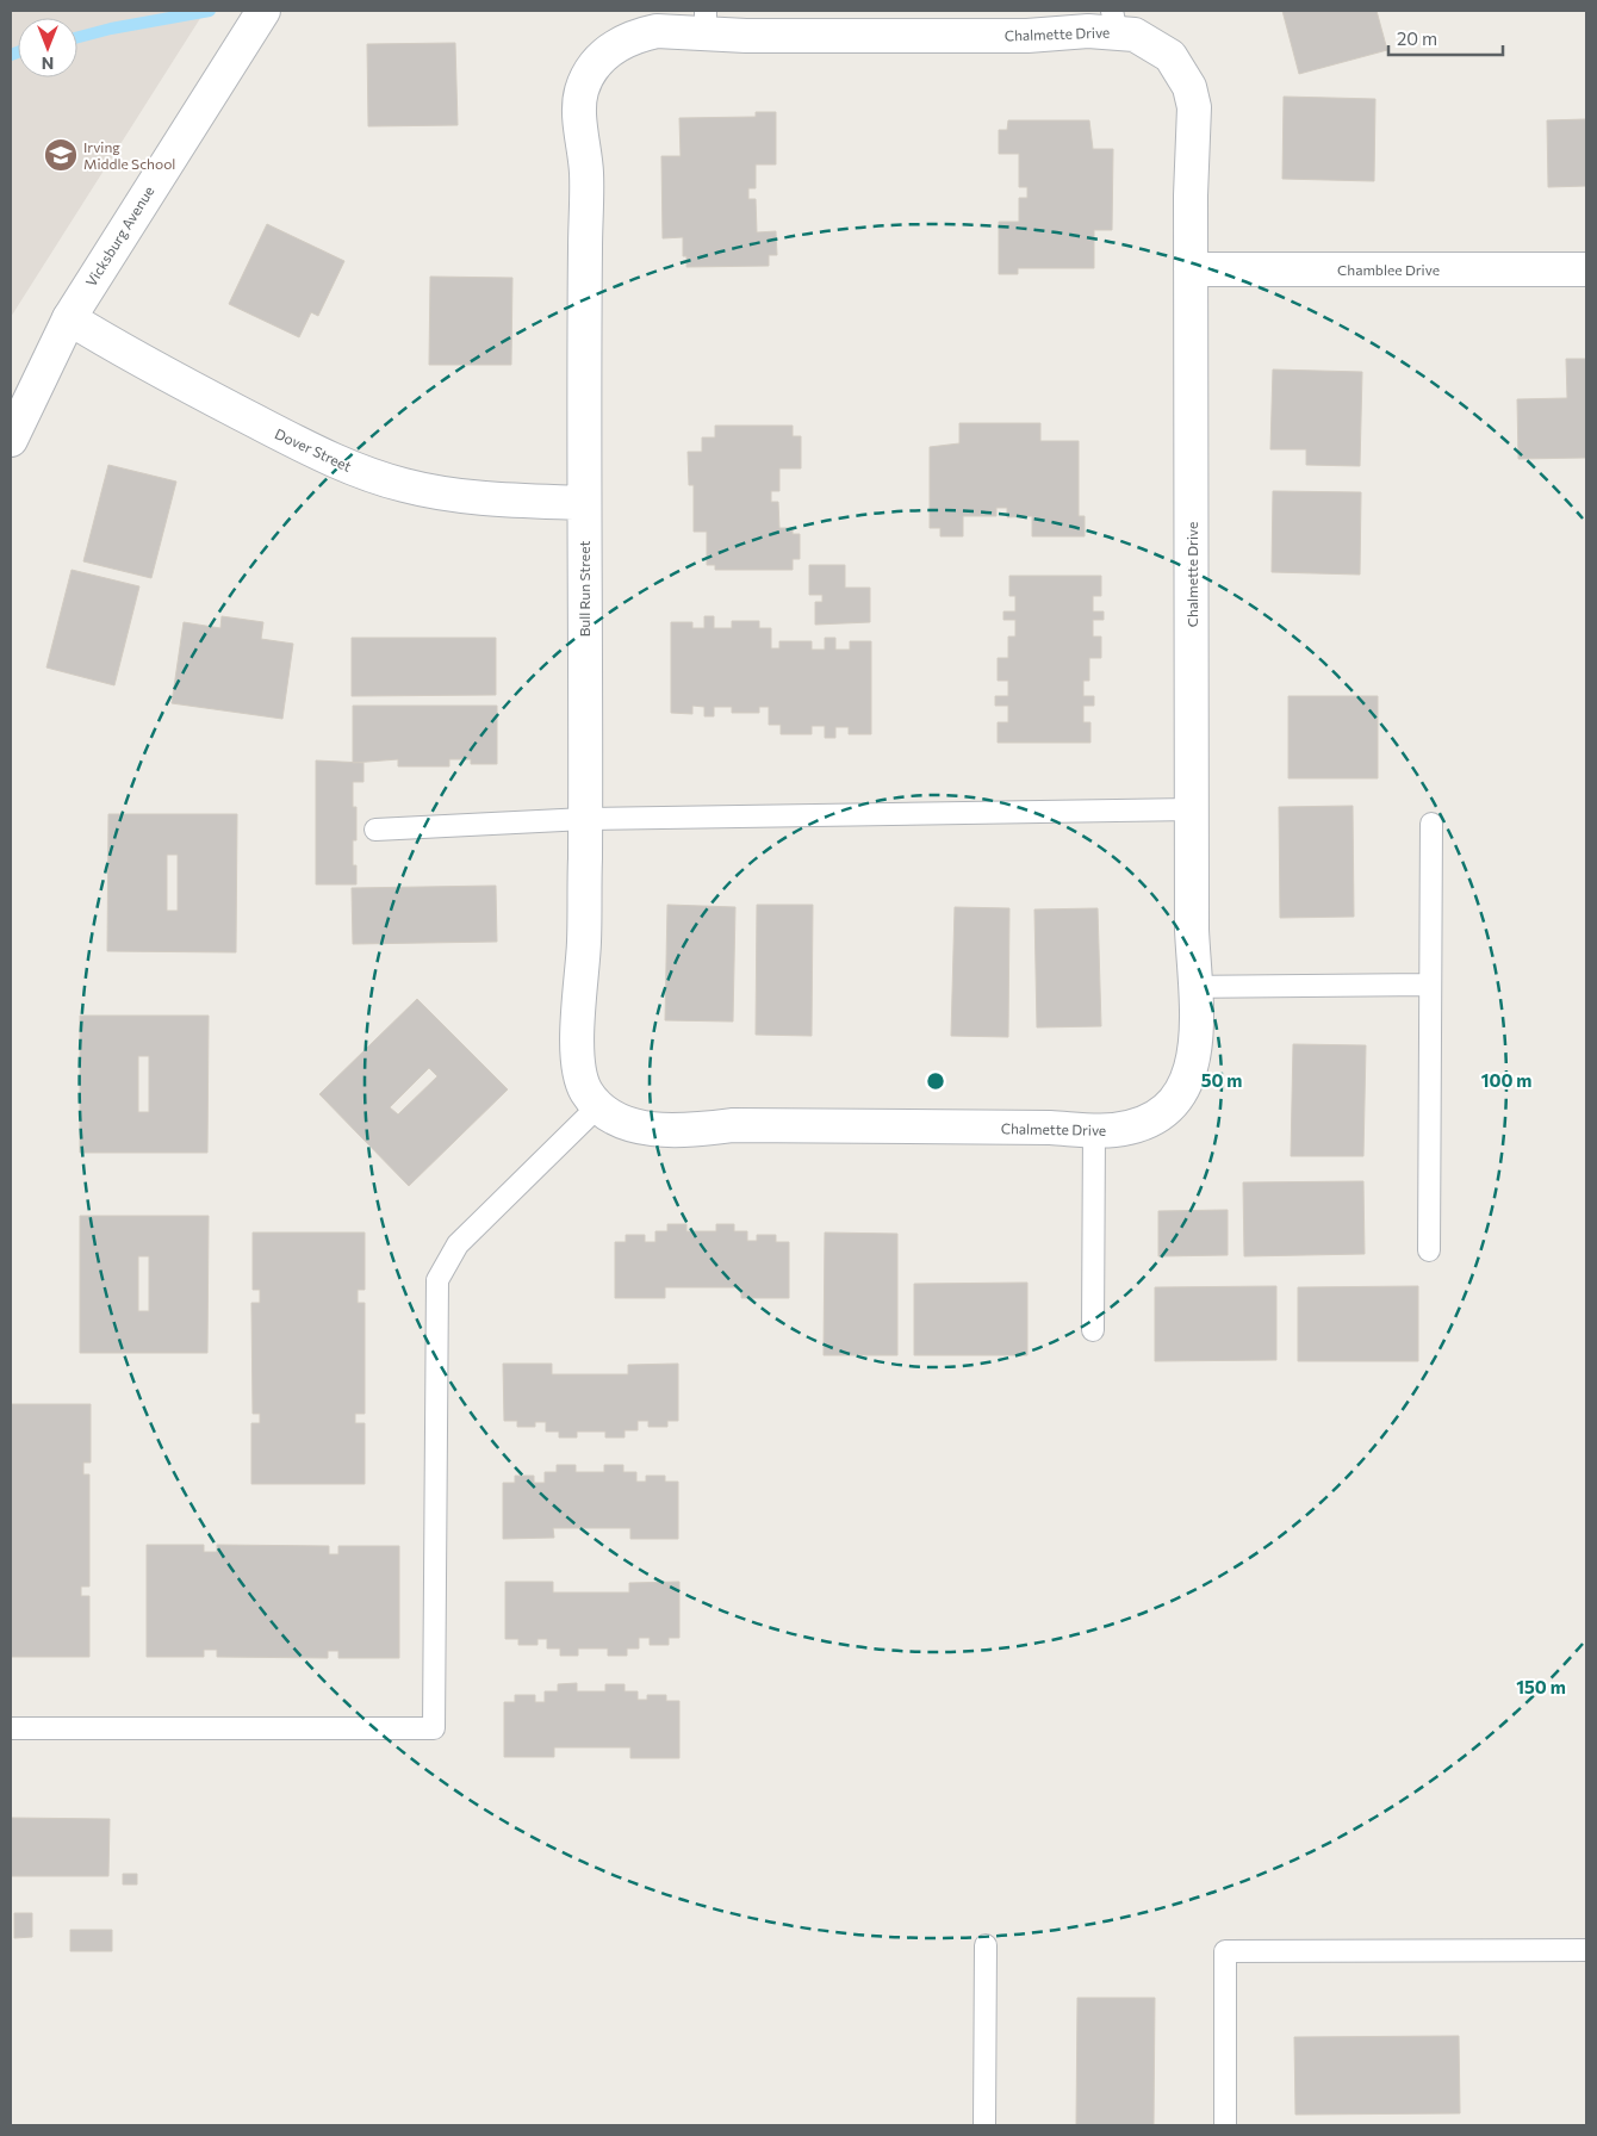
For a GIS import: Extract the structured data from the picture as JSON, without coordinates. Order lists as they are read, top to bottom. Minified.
{"streets":{"street":["Chalmette Drive","Vicksburg Avenue","Chamblee Drive","Dover Street","Bull Run Street"]},"crossings":[["Chalmette Drive","Chamblee Drive"],["Chalmette Drive","Bull Run Street"],["Vicksburg Avenue","Dover Street"],["Dover Street","Bull Run Street"]],"places":{"school or university":["Irving Middle School"]},"scale_bar":"20 m","north":"bottom","rings":["50 m","100 m","150 m"]}
